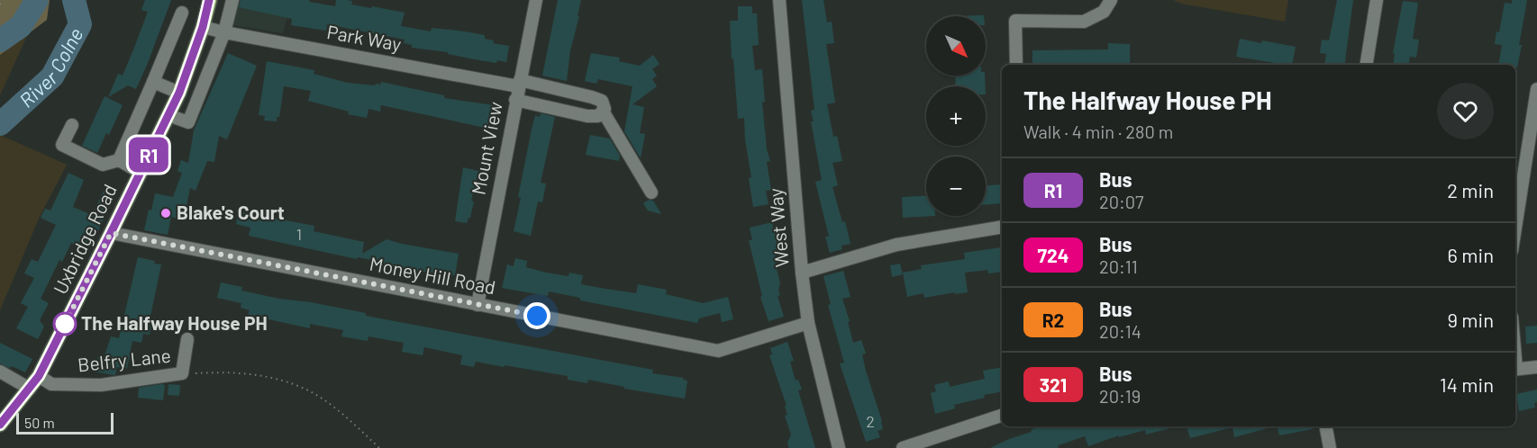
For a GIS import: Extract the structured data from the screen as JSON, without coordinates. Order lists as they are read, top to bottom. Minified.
{"streets":{"main road":["Uxbridge Road"],"street":["Park Way","Mount View","West Way","Money Hill Road","Belfry Lane"]},"crossings":[["Park Way","Mount View"],["Park Way","Uxbridge Road"],["Mount View","Money Hill Road"],["West Way","Money Hill Road"],["Uxbridge Road","Money Hill Road"],["Uxbridge Road","Belfry Lane"]],"water":["River Colne"],"places":["Blake's Court","The Halfway House PH"],"lines":["bus line R1"],"house_numbers":["1","2"],"scale_bar":"50 m","north":"bottom right","page":{"on_map":"R1","map_buttons":["+","−"],"heading":["The Halfway House PH","Walk · 4 min · 280 m"],"list":[{"mark":"R1","name":"Bus","note":"20:07","value":"2 min"},{"mark":"724","name":"Bus","note":"20:11","value":"6 min"},{"mark":"R2","name":"Bus","note":"20:14","value":"9 min"},{"mark":"321","name":"Bus","note":"20:19","value":"14 min"}],"scale":"50 m"}}
